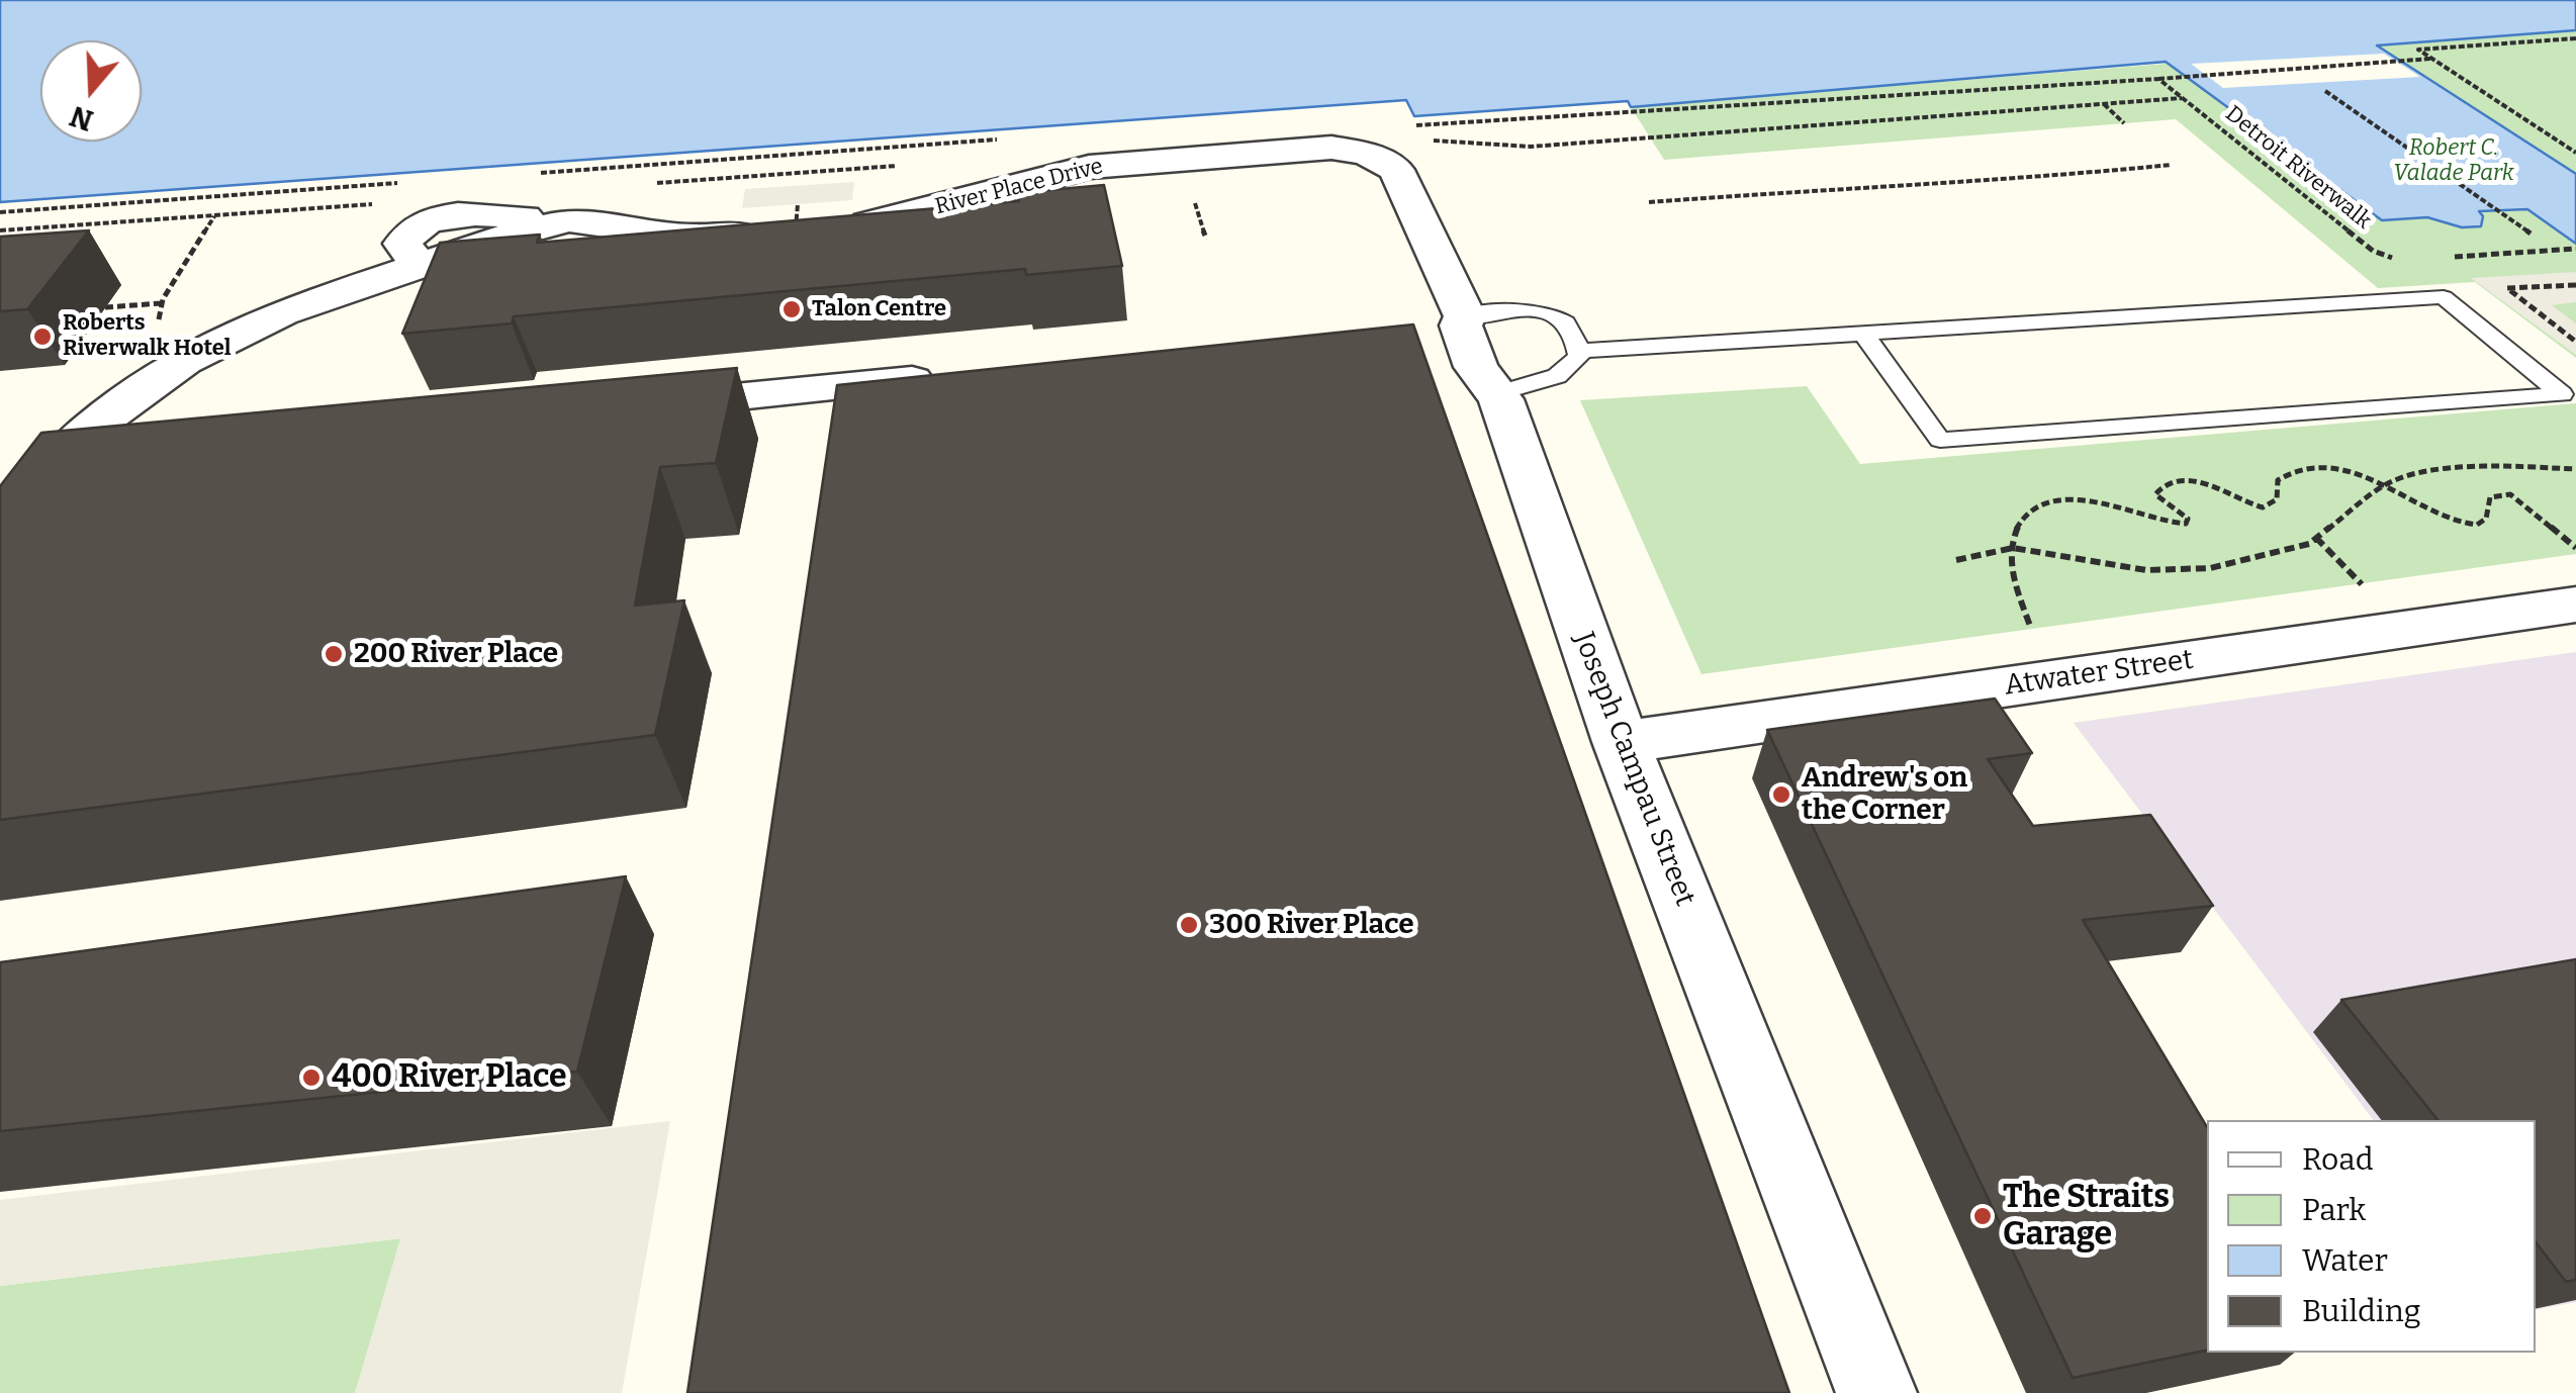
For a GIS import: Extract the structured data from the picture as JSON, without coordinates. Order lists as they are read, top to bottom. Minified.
{"streets":{"street":["River Place Drive","Atwater Street","Joseph Campau Street"],"path":["Detroit Riverwalk"]},"crossings":[["River Place Drive","Joseph Campau Street"],["Atwater Street","Joseph Campau Street"]],"parks":["Robert C. Valade Park"],"places":["Talon Centre","Roberts Riverwalk Hotel","200 River Place","Andrew's on the Corner","300 River Place","400 River Place","The Straits Garage"],"legend":["Road","Park","Water","Building"],"north":"bottom"}
